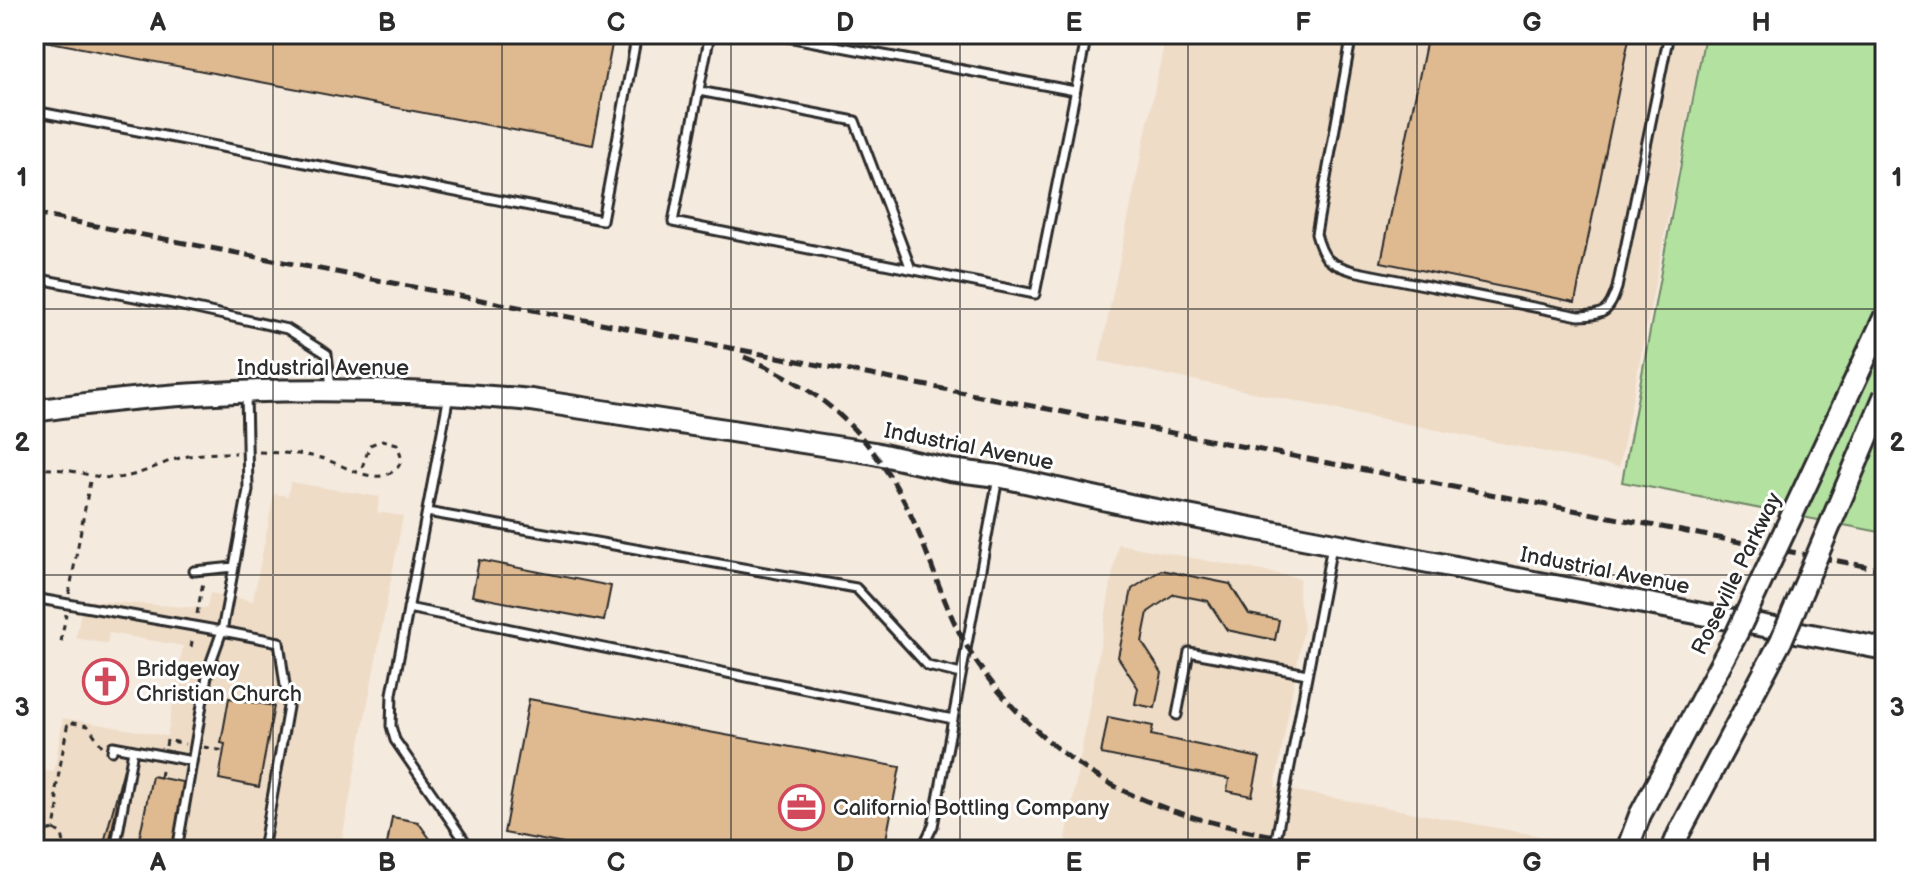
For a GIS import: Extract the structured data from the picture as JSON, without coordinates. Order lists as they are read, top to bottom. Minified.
{"streets":{"street":["Industrial Avenue","Roseville Parkway"]},"places":{"church":["Bridgeway Christian Church"],"office":["California Bottling Company"]},"grid":{"columns":["A","B","C","D","E","F","G","H"],"rows":["1","2","3"]}}
